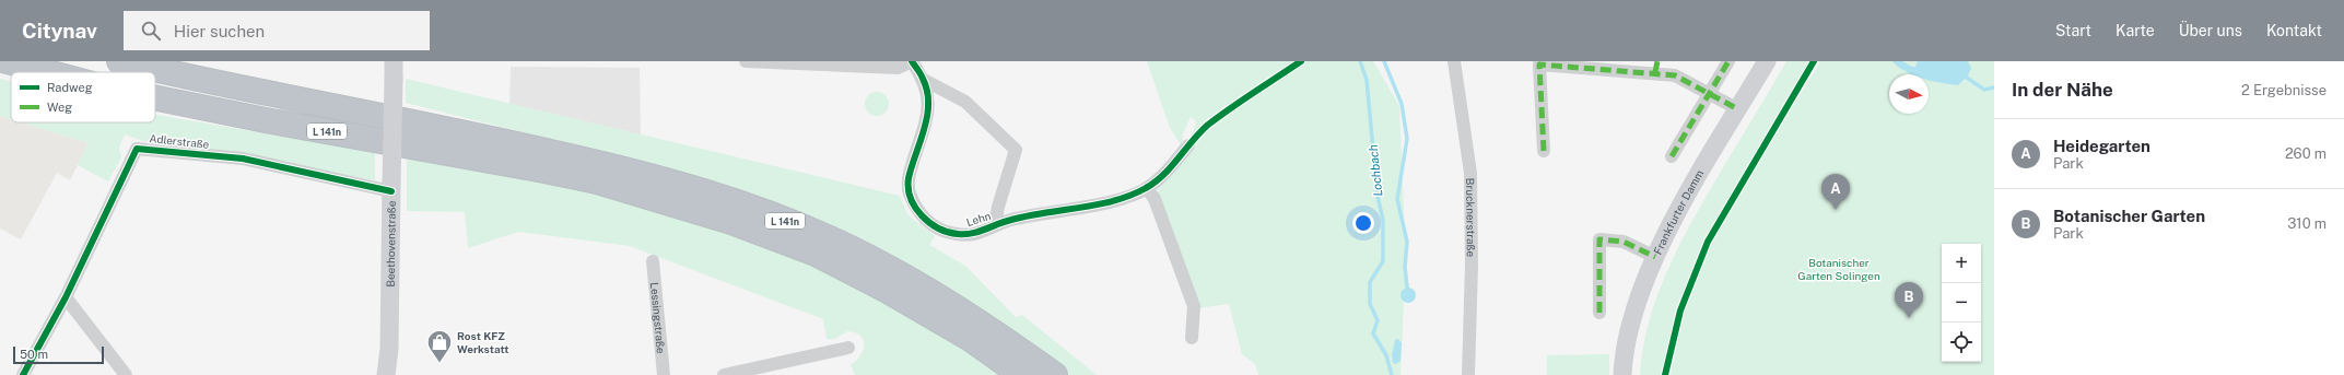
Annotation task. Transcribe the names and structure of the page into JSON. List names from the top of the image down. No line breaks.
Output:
{"streets":{"highway":["L 141n"],"main road":["Frankfurter Damm","Beethovenstraße"],"street":["Adlerstraße","Brucknerstraße","Lehn","Lessingstraße"]},"crossings":[["Adlerstraße","Beethovenstraße"]],"water":["Lochbach"],"parks":["Botanischer Garten Solingen"],"places":{"shop":["Rost KFZ Werkstatt"]},"legend":["Radweg","Weg"],"scale_bar":"50 m","north":"right","page":{"header":"Citynav","search":"Hier suchen","nav":["Start","Karte","Über uns","Kontakt"],"heading":["In der Nähe","2 Ergebnisse"],"list":[{"mark":"A","name":"Heidegarten","note":"Park","value":"260 m"},{"mark":"B","name":"Botanischer Garten","note":"Park","value":"310 m"}],"pins":["A","B"],"map_buttons":["+","−"],"scale":"50 m"}}
